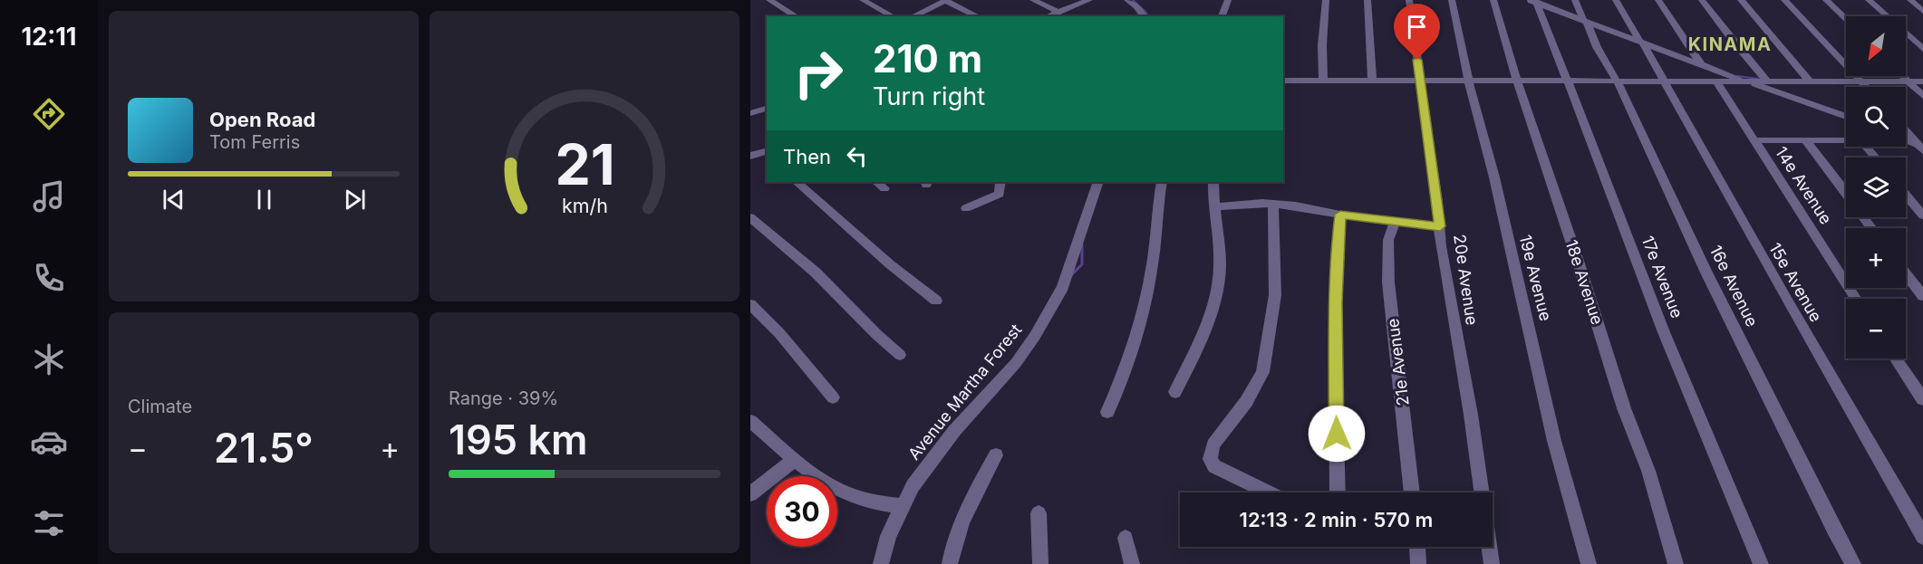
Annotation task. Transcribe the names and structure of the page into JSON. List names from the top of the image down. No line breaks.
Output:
{"streets":{"street":["14e Avenue","17e Avenue","19e Avenue","20e Avenue","18e Avenue","15e Avenue","16e Avenue","21e Avenue","Avenue Martha Forest"]},"districts":["KINAMA"],"north":"bottom left","page":{"tabs":"12:11","map_buttons":["+","−"],"turn":["210 m","Turn right"],"song":["Open Road","Tom Ferris"],"then":"Then","tile":["Climate",["Range · 39%","195 km"]],"heat":["−","21.5°","+"],"limit":"30","trip":"12:13 · 2 min · 570 m","gauge":["21","km/h"]}}
